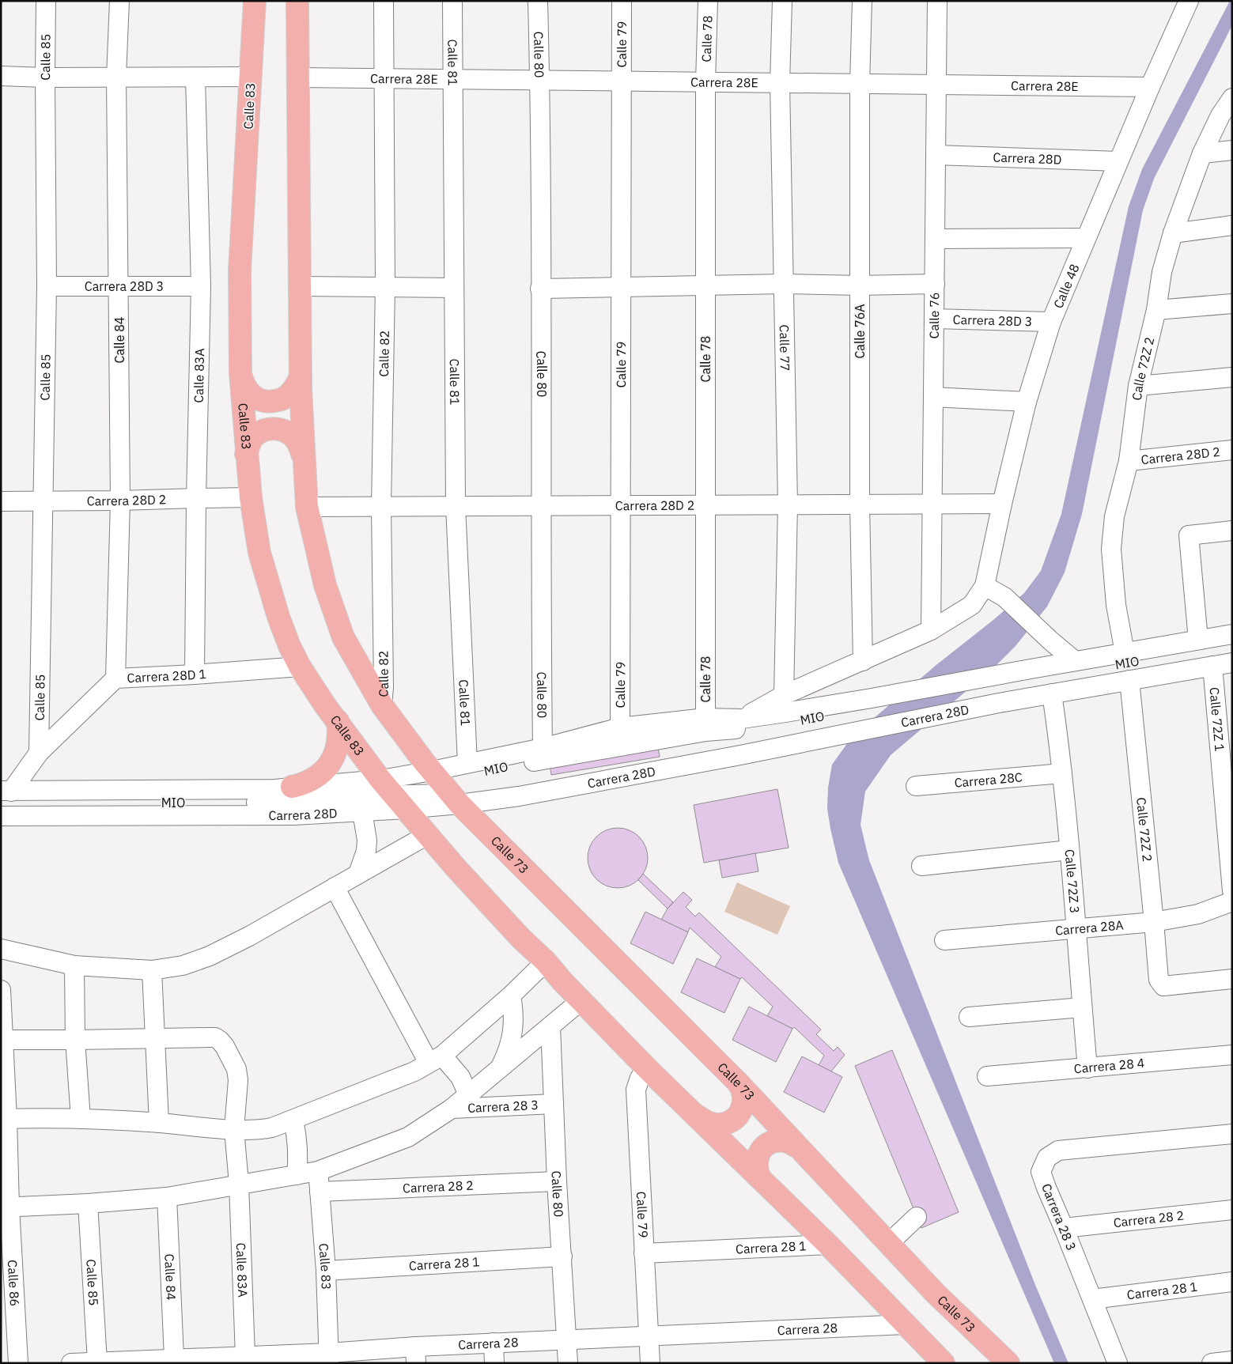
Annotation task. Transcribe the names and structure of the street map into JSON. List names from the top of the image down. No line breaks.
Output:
{"streets":{"main road":["Calle 83","Calle 73"],"street":["Calle 78","Calle 79","Calle 80","Calle 85","Calle 81","Carrera 28E","Carrera 28D","Carrera 28D 3","Calle 48","Calle 76","Calle 76A","Calle 84","Calle 77","Calle 82","Calle 72Z 2","Calle 83A","Carrera 28D 2","MIO","Carrera 28D 1","Calle 72Z 1","Carrera 28C","Calle 72Z 3","Carrera 28A","Carrera 28 4","Carrera 28 3","Carrera 28 2","Carrera 28 1","Calle 86","Carrera 28"]},"crossings":[["Calle 78","Carrera 28E"],["Calle 78","Carrera 28D"],["Calle 78","Carrera 28D 2"],["Calle 79","Carrera 28E"],["Calle 79","Carrera 28D"],["Calle 79","Carrera 28D 2"],["Calle 79","Carrera 28 1"],["Calle 79","Carrera 28"],["Calle 80","Carrera 28E"],["Calle 80","Carrera 28D"],["Calle 80","Carrera 28D 2"],["Calle 80","Carrera 28 3"],["Calle 80","Carrera 28 2"],["Calle 80","Carrera 28 1"],["Calle 80","Carrera 28"],["Calle 85","Carrera 28D 3"],["Calle 85","Carrera 28D 2"],["Calle 85","Carrera 28D 1"],["Calle 85","Carrera 28"],["Calle 81","Carrera 28E"],["Calle 81","Carrera 28D"],["Calle 81","Carrera 28D 2"],["Carrera 28E","Calle 48"],["Carrera 28E","Calle 76"],["Carrera 28E","Calle 76A"],["Carrera 28E","Calle 77"],["Carrera 28E","Calle 82"],["Calle 83","Carrera 28D"],["Calle 83","Carrera 28D 2"],["Calle 83","MIO"],["Calle 83","Carrera 28D 1"],["Calle 83","Carrera 28 2"],["Calle 83","Carrera 28 1"],["Calle 83","Carrera 28"],["Carrera 28D","Calle 48"],["Carrera 28D","Calle 76"],["Carrera 28D","Calle 76A"],["Carrera 28D","Calle 77"],["Carrera 28D","Calle 72Z 2"],["Carrera 28D","MIO"],["Carrera 28D","Carrera 28D 1"],["Carrera 28D","Calle 72Z 1"],["Carrera 28D","Calle 73"],["Carrera 28D","Calle 72Z 3"],["Carrera 28D 3","Calle 48"],["Carrera 28D 3","Calle 76"],["Carrera 28D 3","Calle 84"],["Carrera 28D 3","Calle 83A"],["Calle 48","Carrera 28D 2"],["Calle 76","Carrera 28D 2"],["Calle 76A","Carrera 28D 2"],["Calle 84","Carrera 28D 2"],["Calle 84","Carrera 28D 1"],["Calle 84","Carrera 28"],["Calle 77","Carrera 28D 2"],["Calle 82","Carrera 28D 2"],["Calle 72Z 2","Carrera 28D 2"],["Calle 72Z 2","Carrera 28A"],["Calle 83A","Carrera 28D 2"],["Calle 83A","Carrera 28D 1"],["Calle 83A","Carrera 28"],["MIO","Carrera 28D 1"],["MIO","Calle 73"],["Carrera 28C","Calle 72Z 3"],["Calle 72Z 3","Carrera 28A"],["Calle 72Z 3","Carrera 28 4"],["Carrera 28 3","Carrera 28 2"],["Carrera 28 3","Carrera 28 1"]]}
